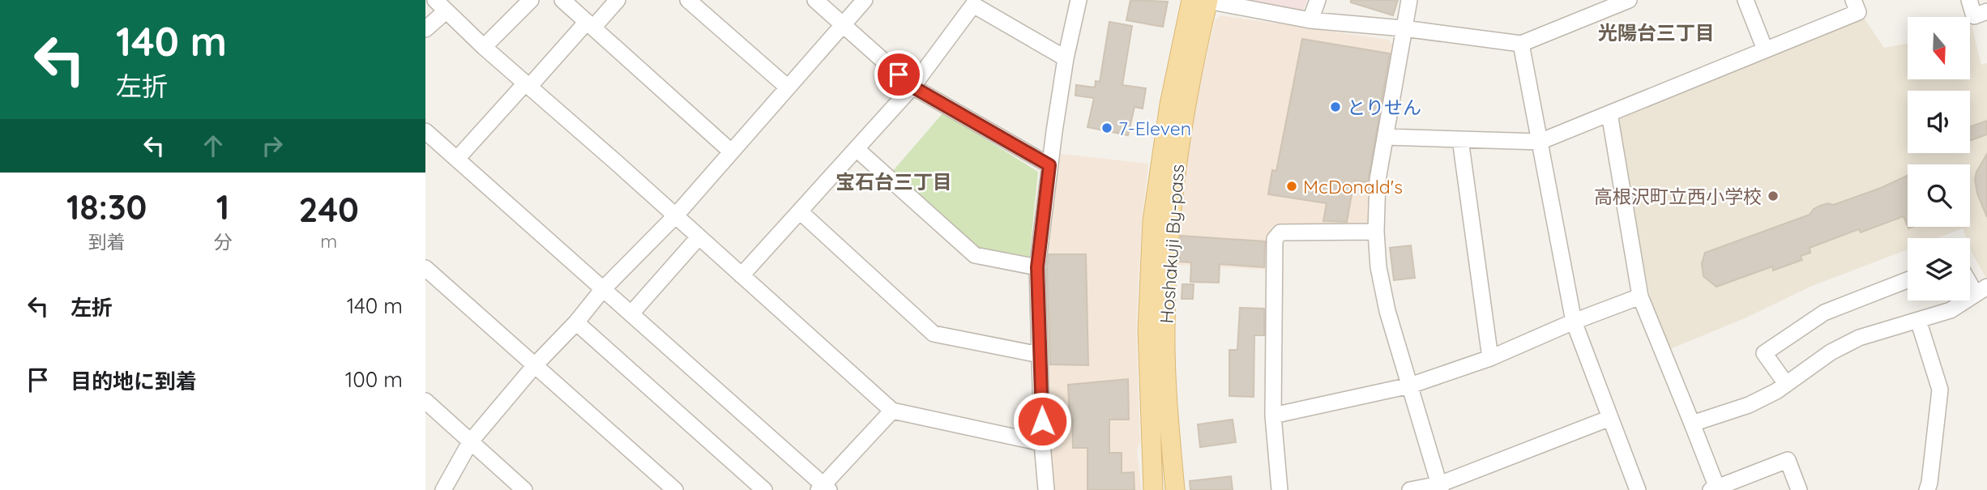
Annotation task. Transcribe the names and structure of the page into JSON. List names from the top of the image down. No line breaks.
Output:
{"streets":{"main road":["Hoshakuji By-pass"]},"districts":["光陽台三丁目","宝石台三丁目"],"places":["とりせん","7-Eleven","McDonald's","高根沢町立西小学校"],"north":"bottom","page":{"turn":["140 m","左折"],"eta":["18:30","到着","1","分","240","m"],"list":[{"name":"左折","value":"140 m"},{"name":"目的地に到着","value":"100 m"}]}}
